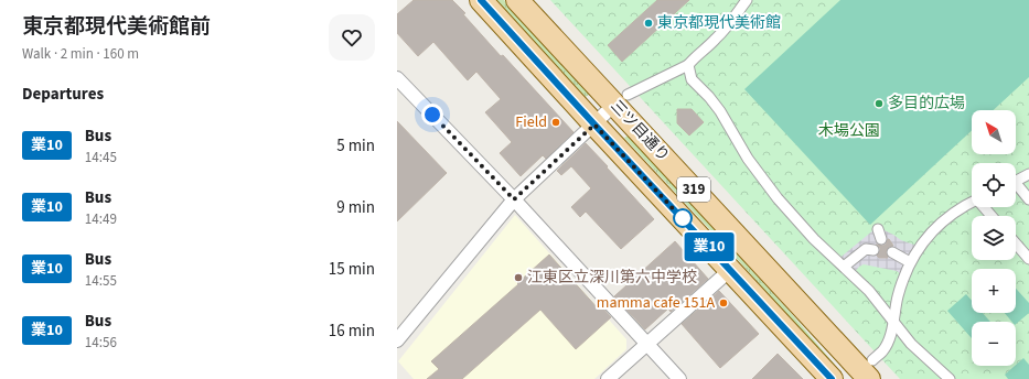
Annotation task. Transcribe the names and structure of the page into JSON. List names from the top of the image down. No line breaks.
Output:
{"streets":{"main road":["三ツ目通り","319"]},"parks":["木場公園"],"places":["東京都現代美術館","多目的広場","Field","江東区立深川第六中学校","mamma cafe 151A"],"lines":["bus line 業10"],"north":"top left","page":{"heading":[["東京都現代美術館前","Walk · 2 min · 160 m"],"Departures"],"on_map":"業10","map_buttons":["+","−"],"list":[{"mark":"業10","name":"Bus","note":"14:45","value":"5 min"},{"mark":"業10","name":"Bus","note":"14:49","value":"9 min"},{"mark":"業10","name":"Bus","note":"14:55","value":"15 min"},{"mark":"業10","name":"Bus","note":"14:56","value":"16 min"}]}}
